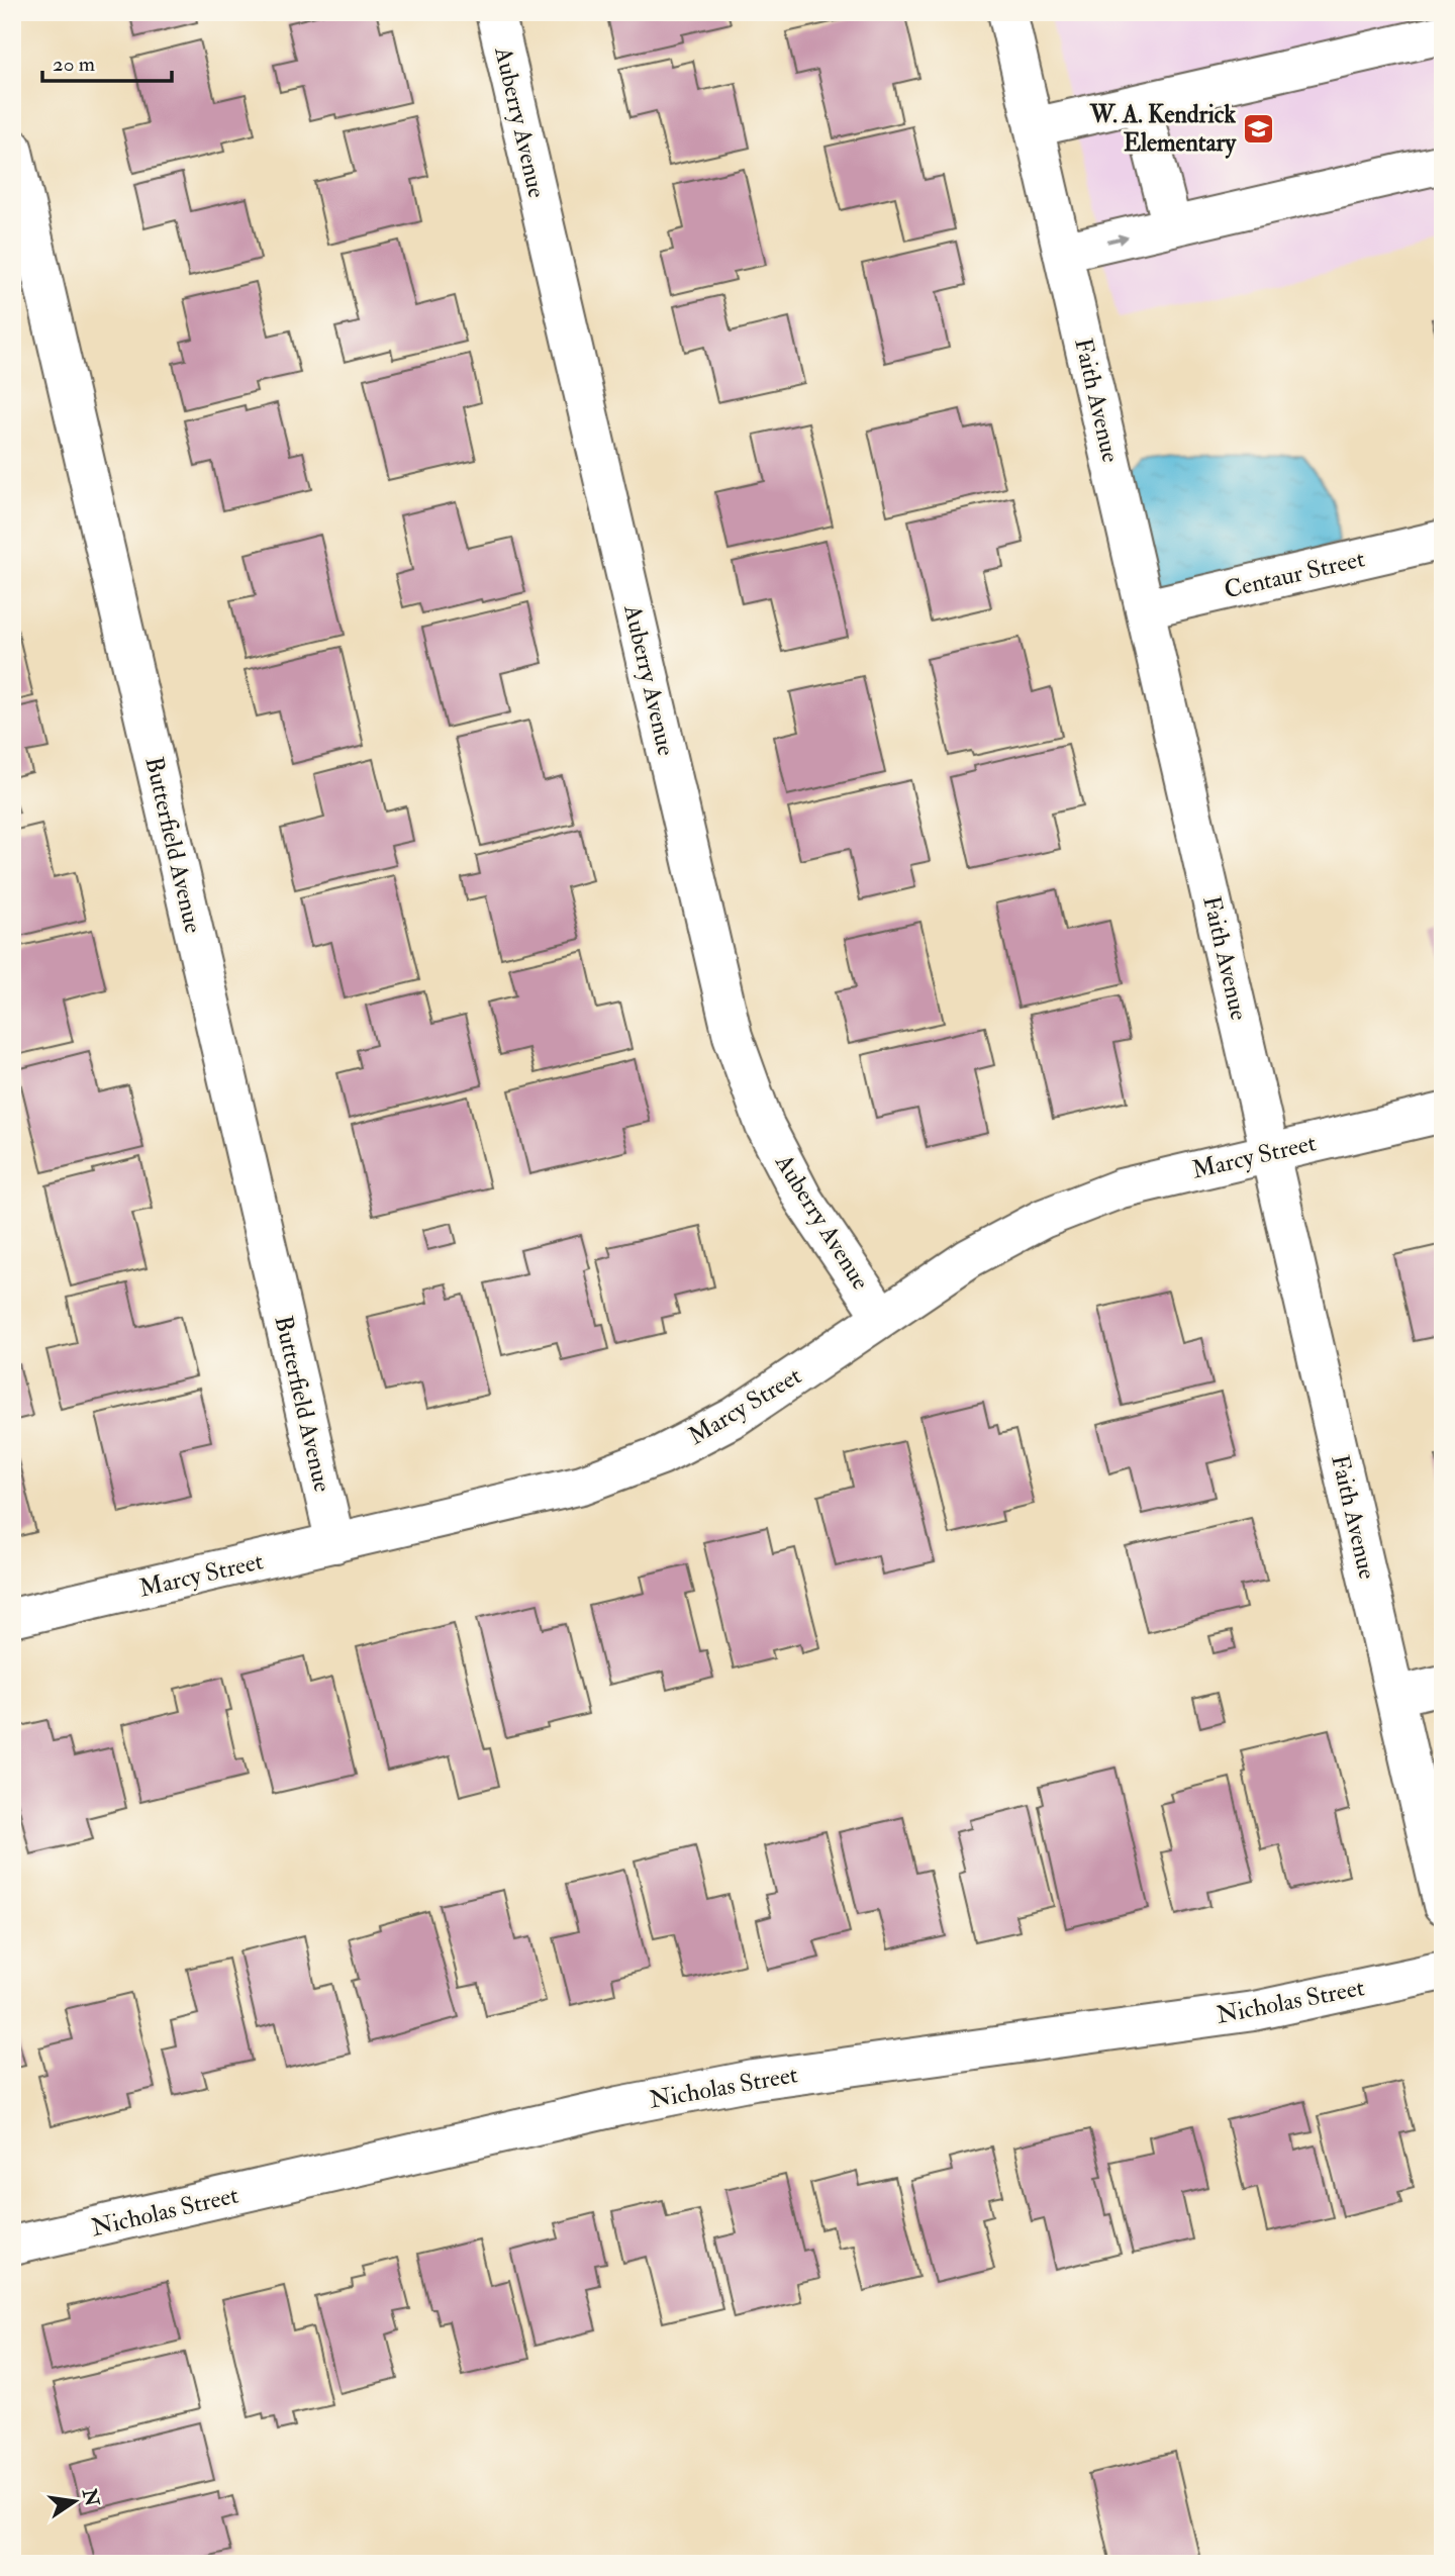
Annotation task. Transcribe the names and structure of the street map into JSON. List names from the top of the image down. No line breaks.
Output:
{"streets":{"street":["Auberry Avenue","Faith Avenue","Centaur Street","Butterfield Avenue","Marcy Street","Nicholas Street"]},"crossings":[["Auberry Avenue","Marcy Street"],["Faith Avenue","Centaur Street"],["Faith Avenue","Marcy Street"],["Butterfield Avenue","Marcy Street"]],"places":{"school or university":["W. A. Kendrick Elementary"]},"scale_bar":"20 m","north":"right"}
